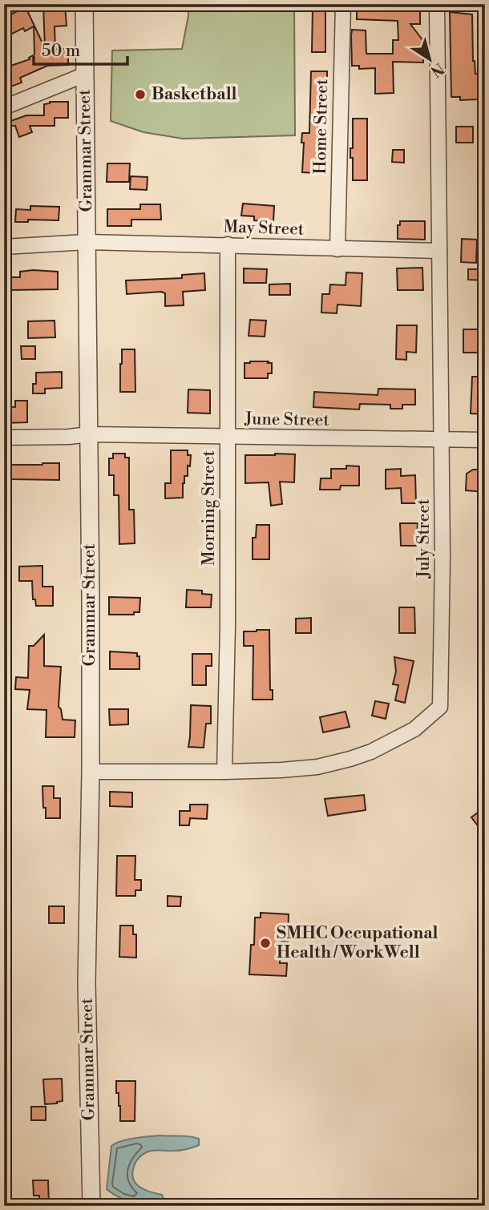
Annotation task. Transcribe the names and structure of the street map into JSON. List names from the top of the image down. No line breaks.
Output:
{"streets":{"street":["Home Street","Grammar Street","May Street","June Street","Morning Street","July Street"]},"crossings":[["Home Street","May Street"],["Grammar Street","May Street"],["Grammar Street","June Street"],["Grammar Street","July Street"],["May Street","Morning Street"],["May Street","July Street"],["June Street","Morning Street"],["June Street","July Street"],["Morning Street","July Street"]],"places":["Basketball","SMHC Occupational Health / WorkWell"],"scale_bar":"50 m","north":"bottom right"}
